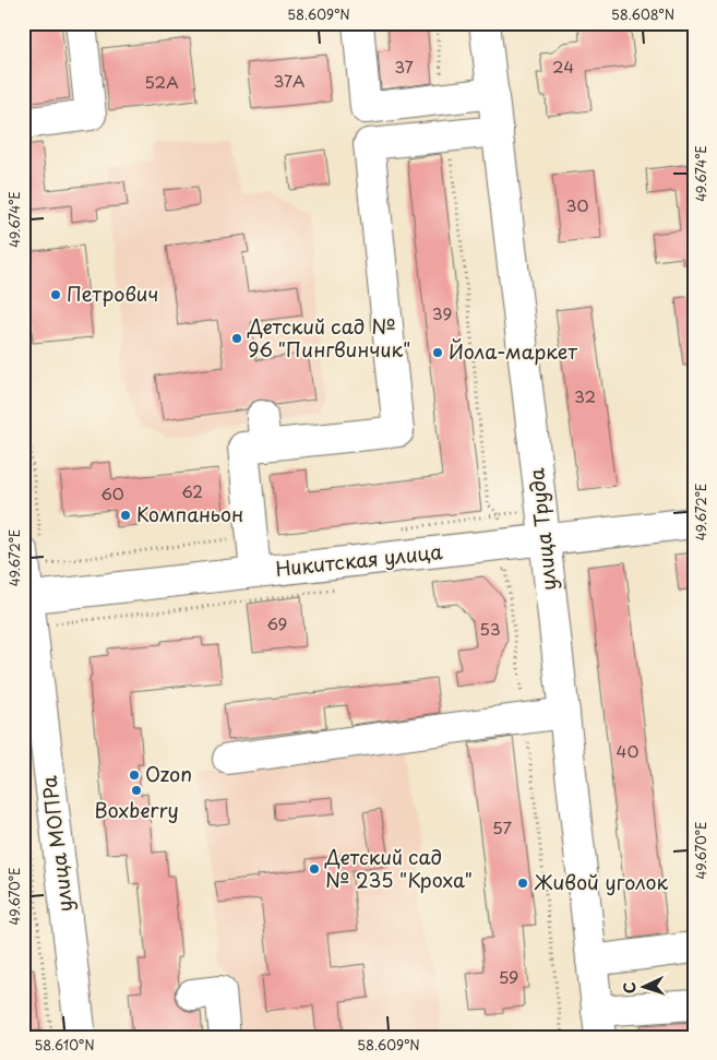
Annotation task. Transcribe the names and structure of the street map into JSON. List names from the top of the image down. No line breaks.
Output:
{"streets":{"street":["улица Труда","Никитская улица","улица МОПРа"]},"crossings":[["улица Труда","Никитская улица"],["Никитская улица","улица МОПРа"]],"places":["Петрович","Детский сад № 96 \"Пингвинчик\"","Йола-маркет","Компаньон","Ozon","Boxberry","Детский сад № 235 \"Кроха\"","Живой уголок"],"house_numbers":["37","24","37А","52А","30","39","32","62","60","69","53","40","57","59"],"north":"left","coordinates":["58.609°N","58.608°N","49.674°E","49.672°E","49.670°E","58.610°N"]}
